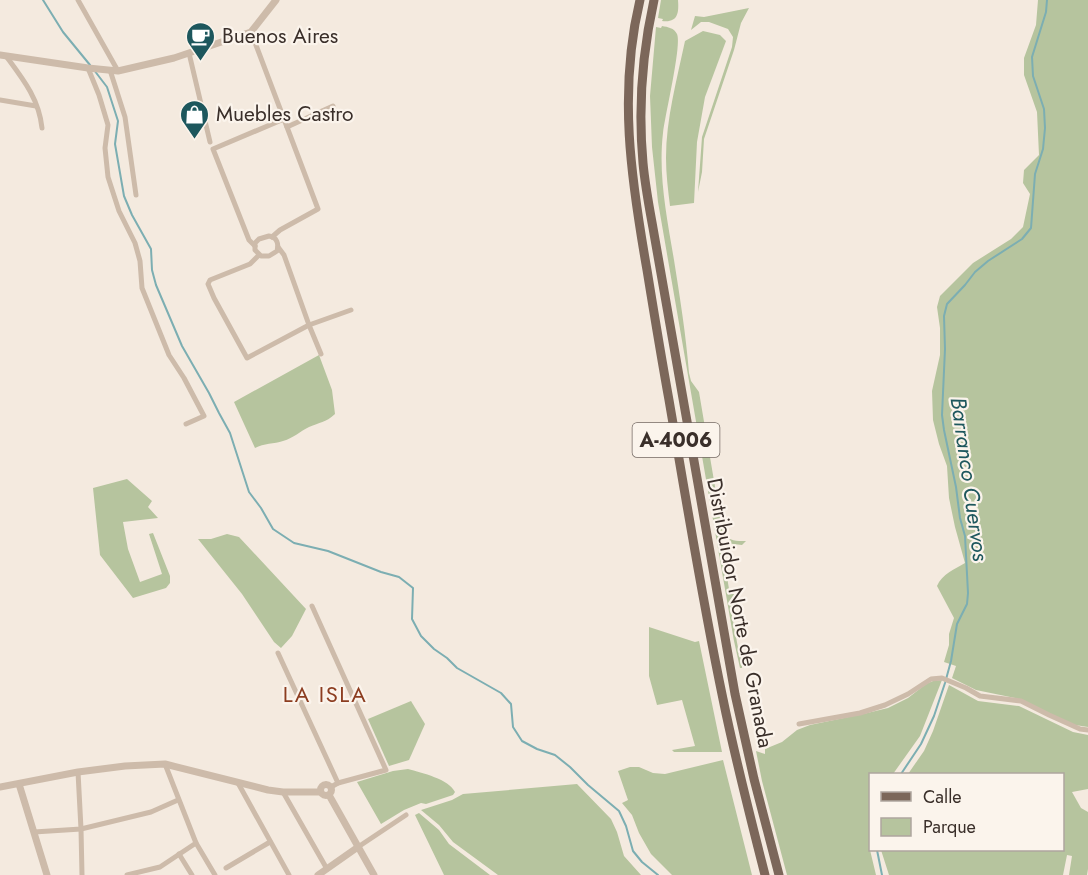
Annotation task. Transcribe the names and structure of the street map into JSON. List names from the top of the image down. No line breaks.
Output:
{"streets":{"main road":["A-4006","Distribuidor Norte de Granada"]},"districts":["LA ISLA"],"water":["Barranco Cuervos"],"places":{"cafe":["Buenos Aires"],"shop":["Muebles Castro"]},"legend":["Calle","Parque"]}
